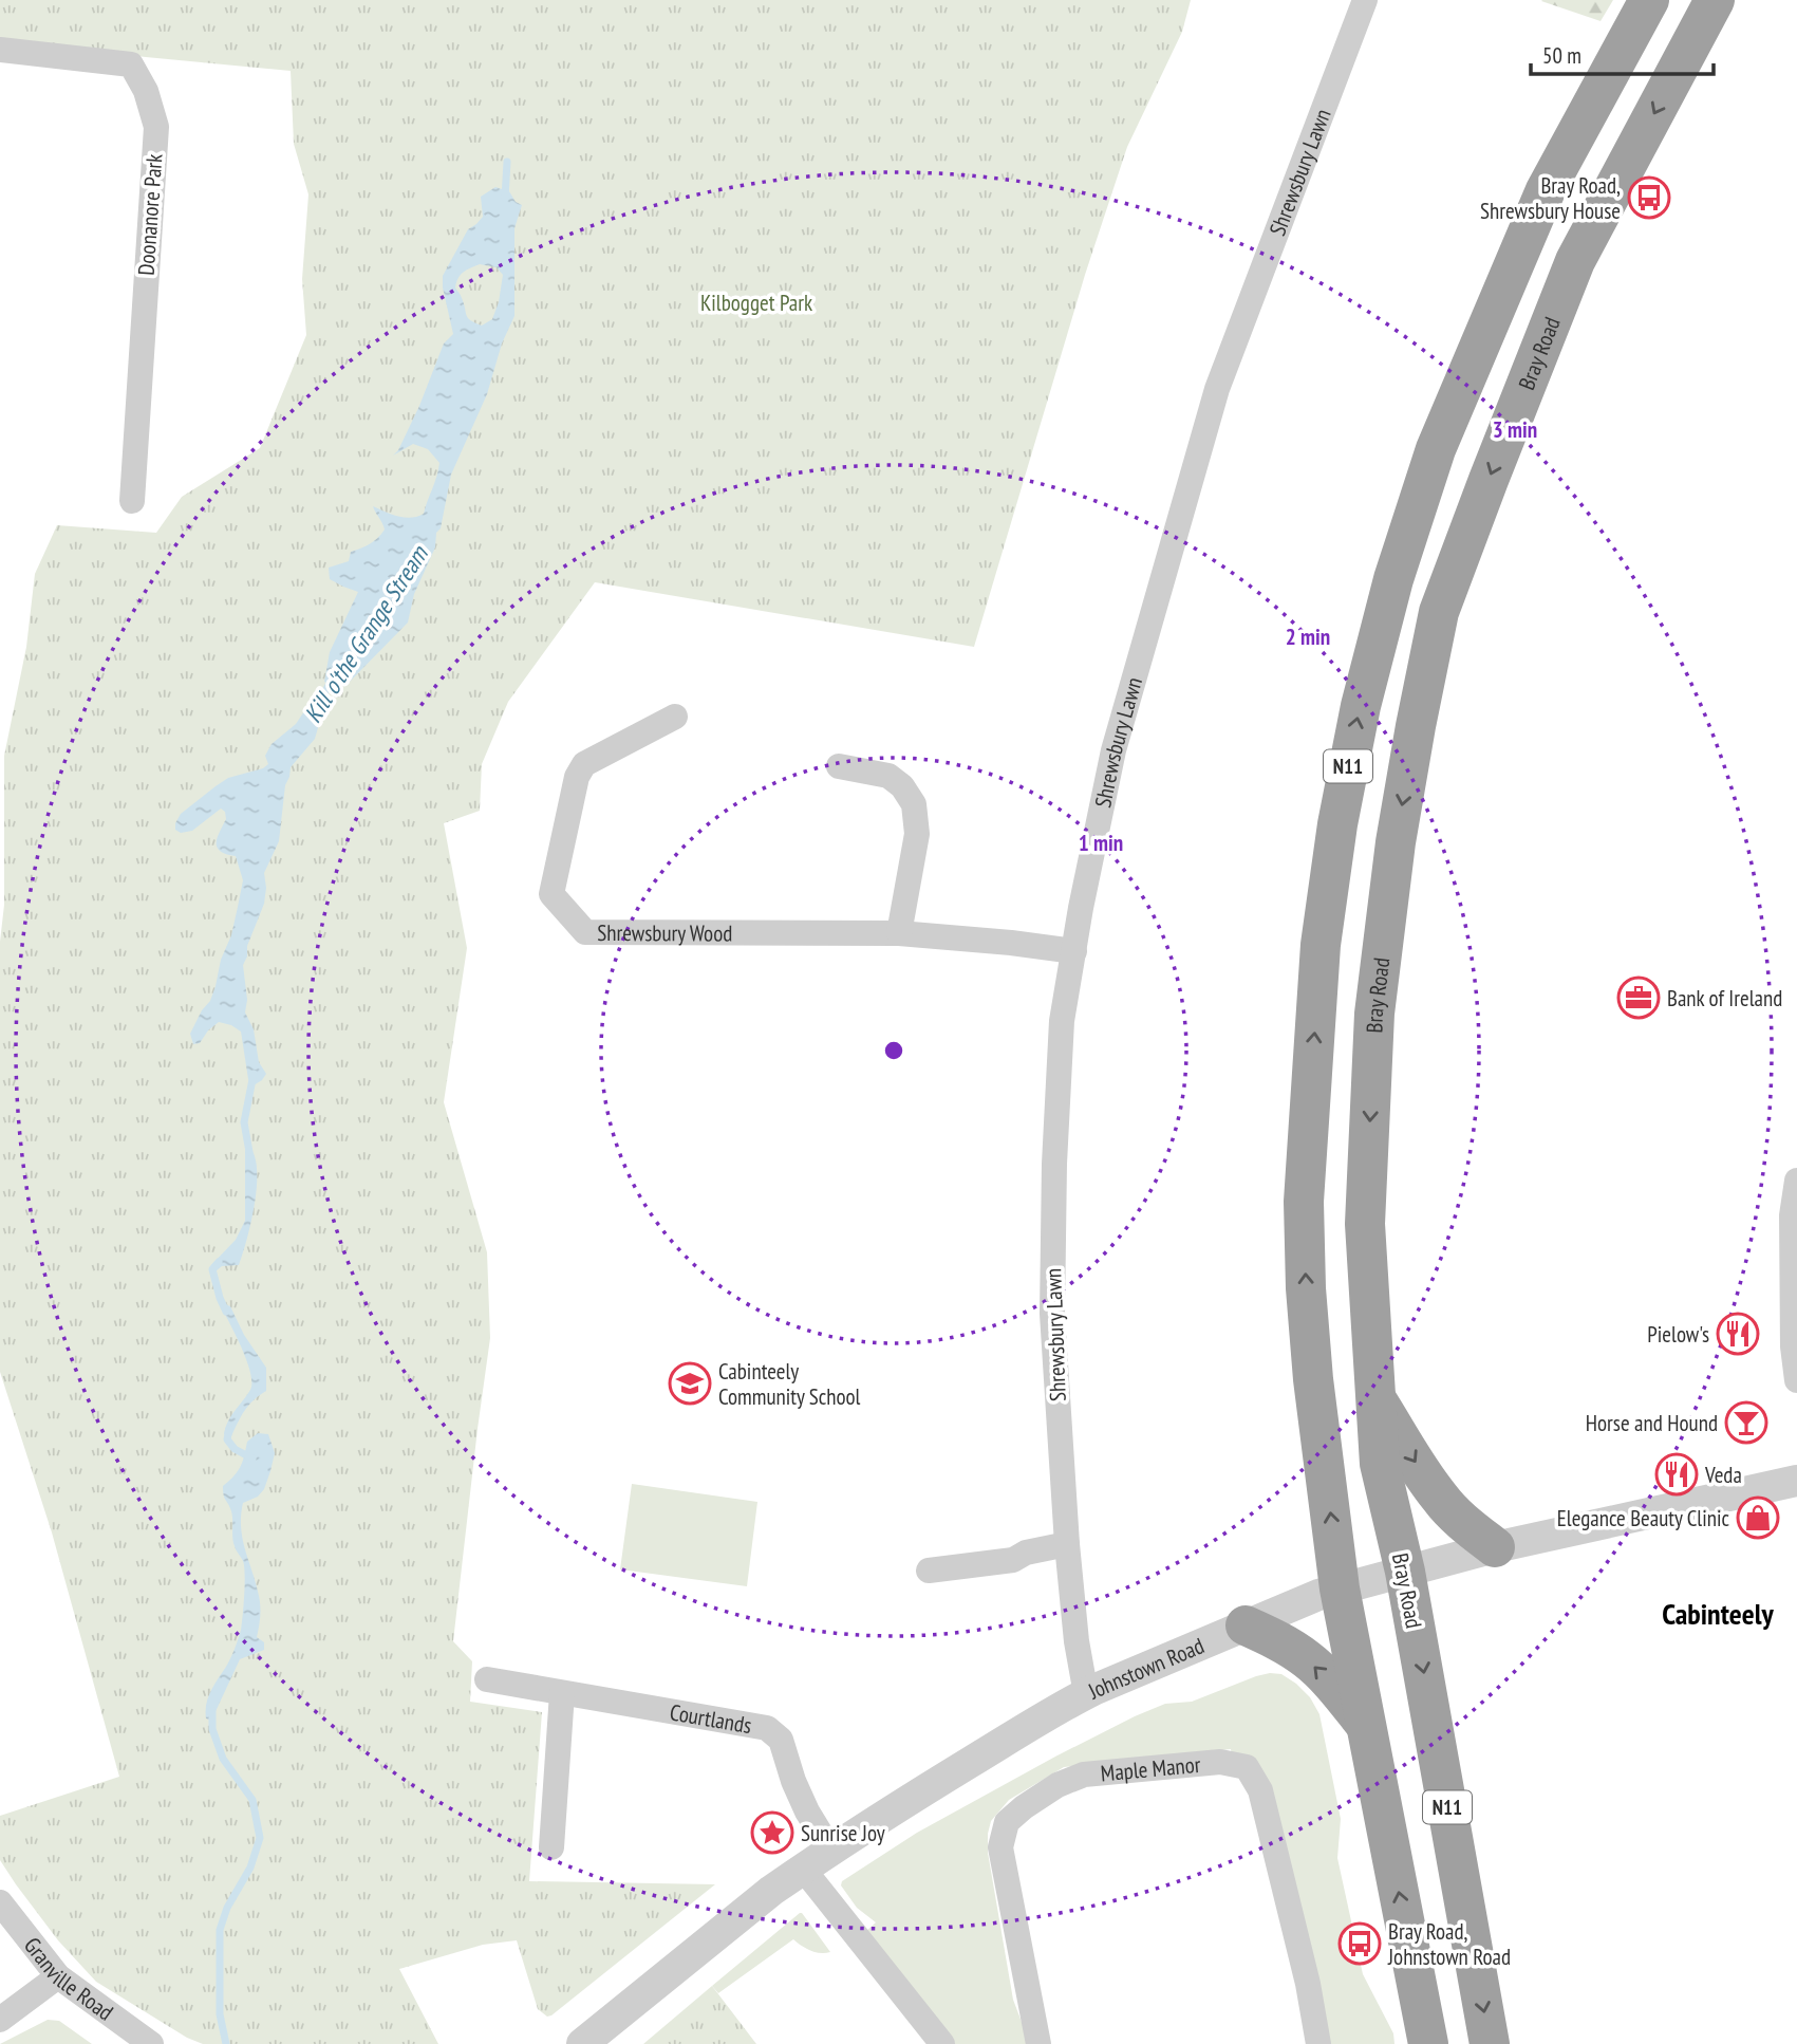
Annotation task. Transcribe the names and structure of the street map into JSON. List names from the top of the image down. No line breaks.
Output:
{"streets":{"highway":["Bray Road","N11"],"street":["Shrewsbury Lawn","Doonanore Park","Shrewsbury Wood","Johnstown Road","Courtlands","Maple Manor","Granville Road"]},"crossings":[["Shrewsbury Lawn","Shrewsbury Wood"],["Shrewsbury Lawn","Johnstown Road"],["Bray Road","Johnstown Road"],["N11","Johnstown Road"],["Johnstown Road","Courtlands"]],"districts":["Cabinteely"],"water":["Kill o'the Grange Stream"],"parks":["Kilbogget Park"],"places":{"bus stop":["Bray Road, Shrewsbury House","Bray Road, Johnstown Road"],"office":["Bank of Ireland"],"restaurant":["Pielow's","Veda"],"school or university":["Cabinteely Community School"],"bar":["Horse and Hound"],"shop":["Elegance Beauty Clinic"],"place":["Sunrise Joy"]},"scale_bar":"50 m","rings":["3 min","2 min","1 min"]}
